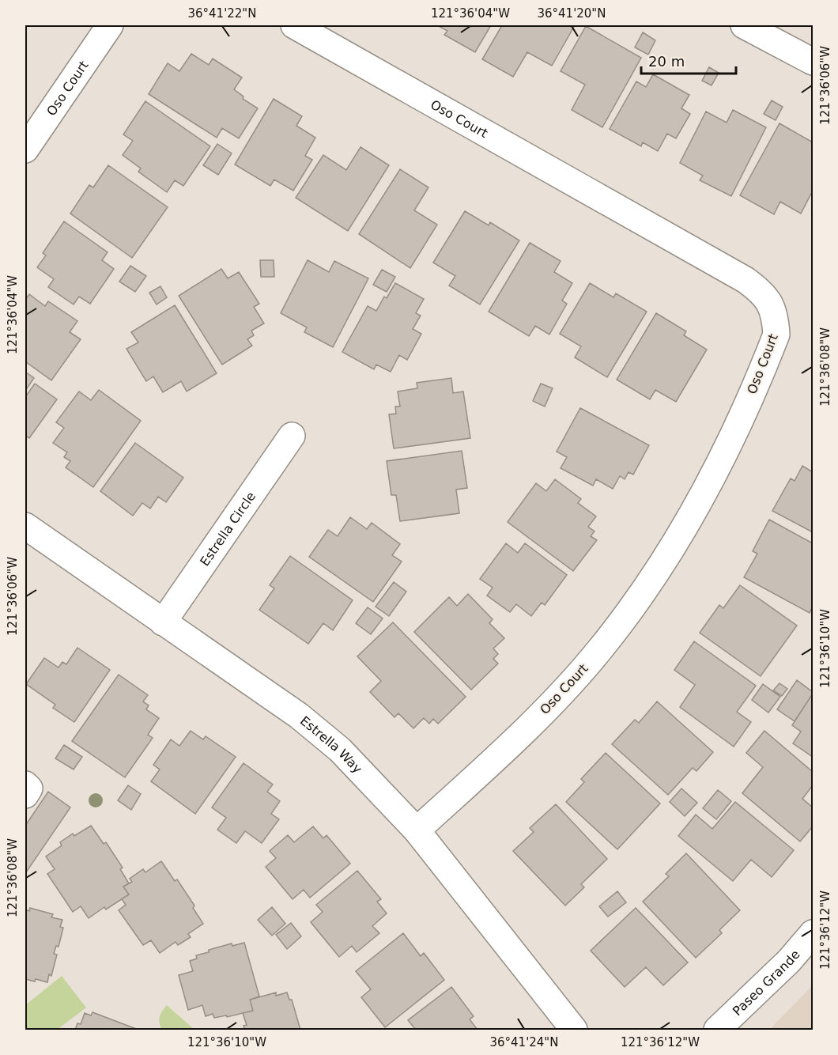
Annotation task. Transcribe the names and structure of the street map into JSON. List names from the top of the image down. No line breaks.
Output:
{"streets":{"street":["Oso Court","Estrella Circle","Estrella Way","Paseo Grande"]},"crossings":[["Oso Court","Estrella Way"],["Estrella Circle","Estrella Way"]],"scale_bar":"20 m","coordinates":["36°41'22\"N","121°36'04\"W","36°41'20\"N","121°36'06\"W","121°36'08\"W","121°36'10\"W","121°36'12\"W","36°41'24\"N"]}
